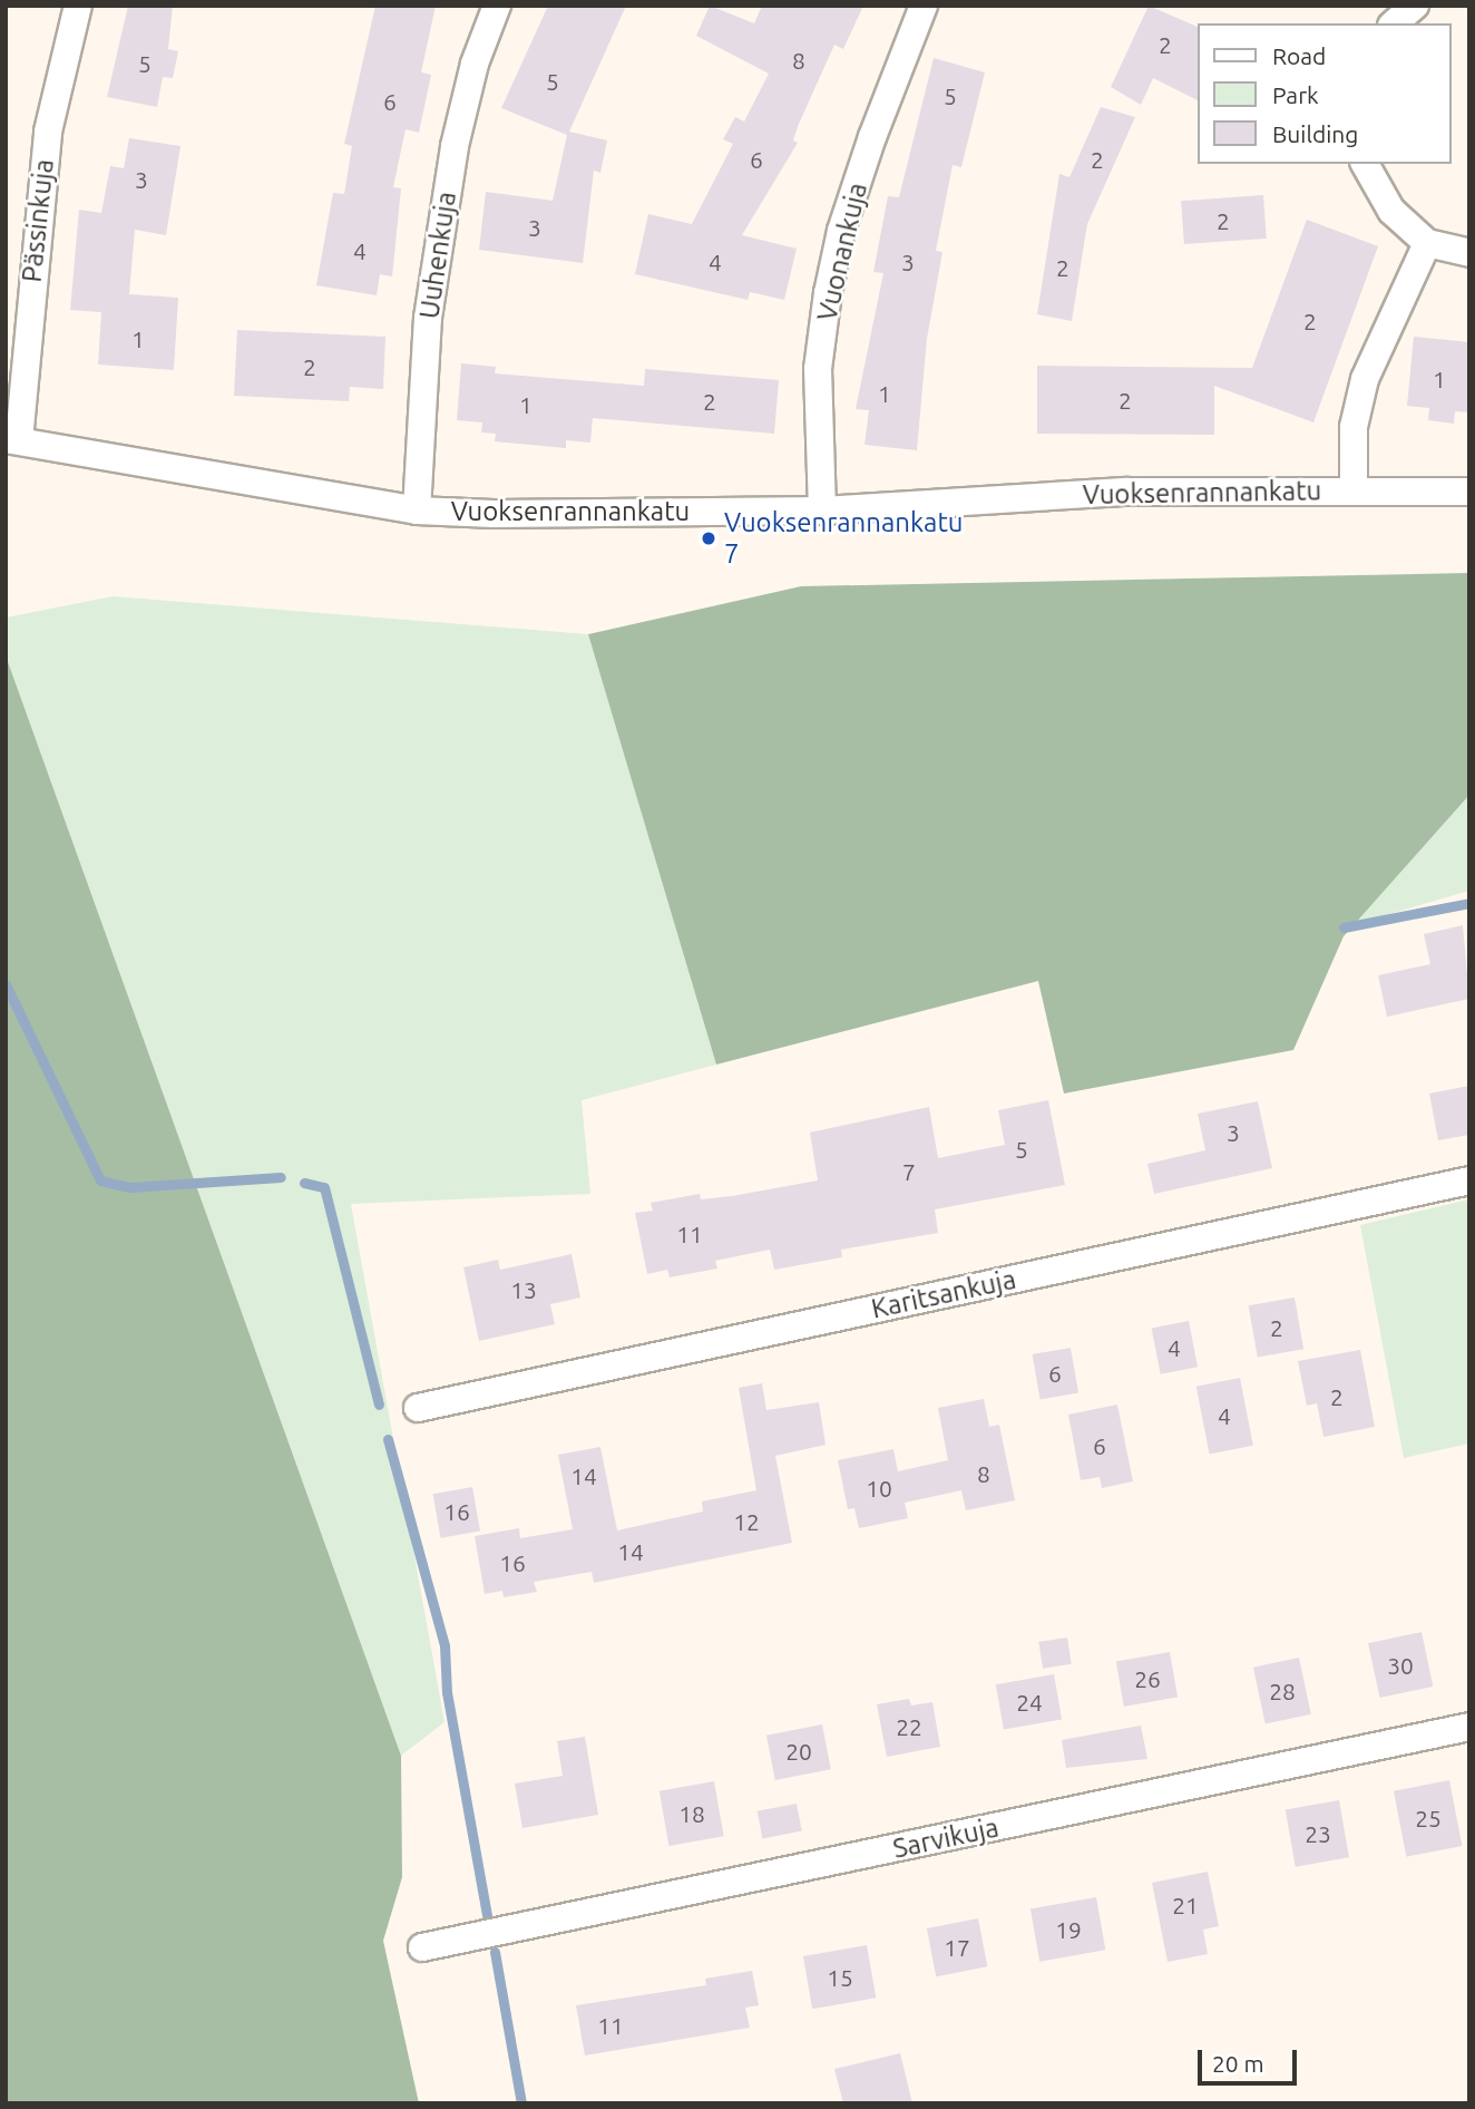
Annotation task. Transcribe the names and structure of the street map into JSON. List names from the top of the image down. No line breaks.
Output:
{"streets":{"street":["Pässinkuja","Vuonankuja","Uuhenkuja","Vuoksenrannankatu","Karitsankuja","Sarvikuja"]},"crossings":[["Pässinkuja","Vuoksenrannankatu"],["Vuonankuja","Vuoksenrannankatu"],["Uuhenkuja","Vuoksenrannankatu"]],"places":["Vuoksenrannankatu 7"],"house_numbers":["2","8","5","5","5","6","6","2","3","2","3","4","4","3","2","2","1","2","1","1","2","2","1","3","5","7","11","13","2","4","6","2","4","6","8","14","10","16","12","14","16","30","26","28","24","22","20","18","25","23","21","19","17","15","11"],"legend":["Road","Park","Building"],"scale_bar":"20 m"}
